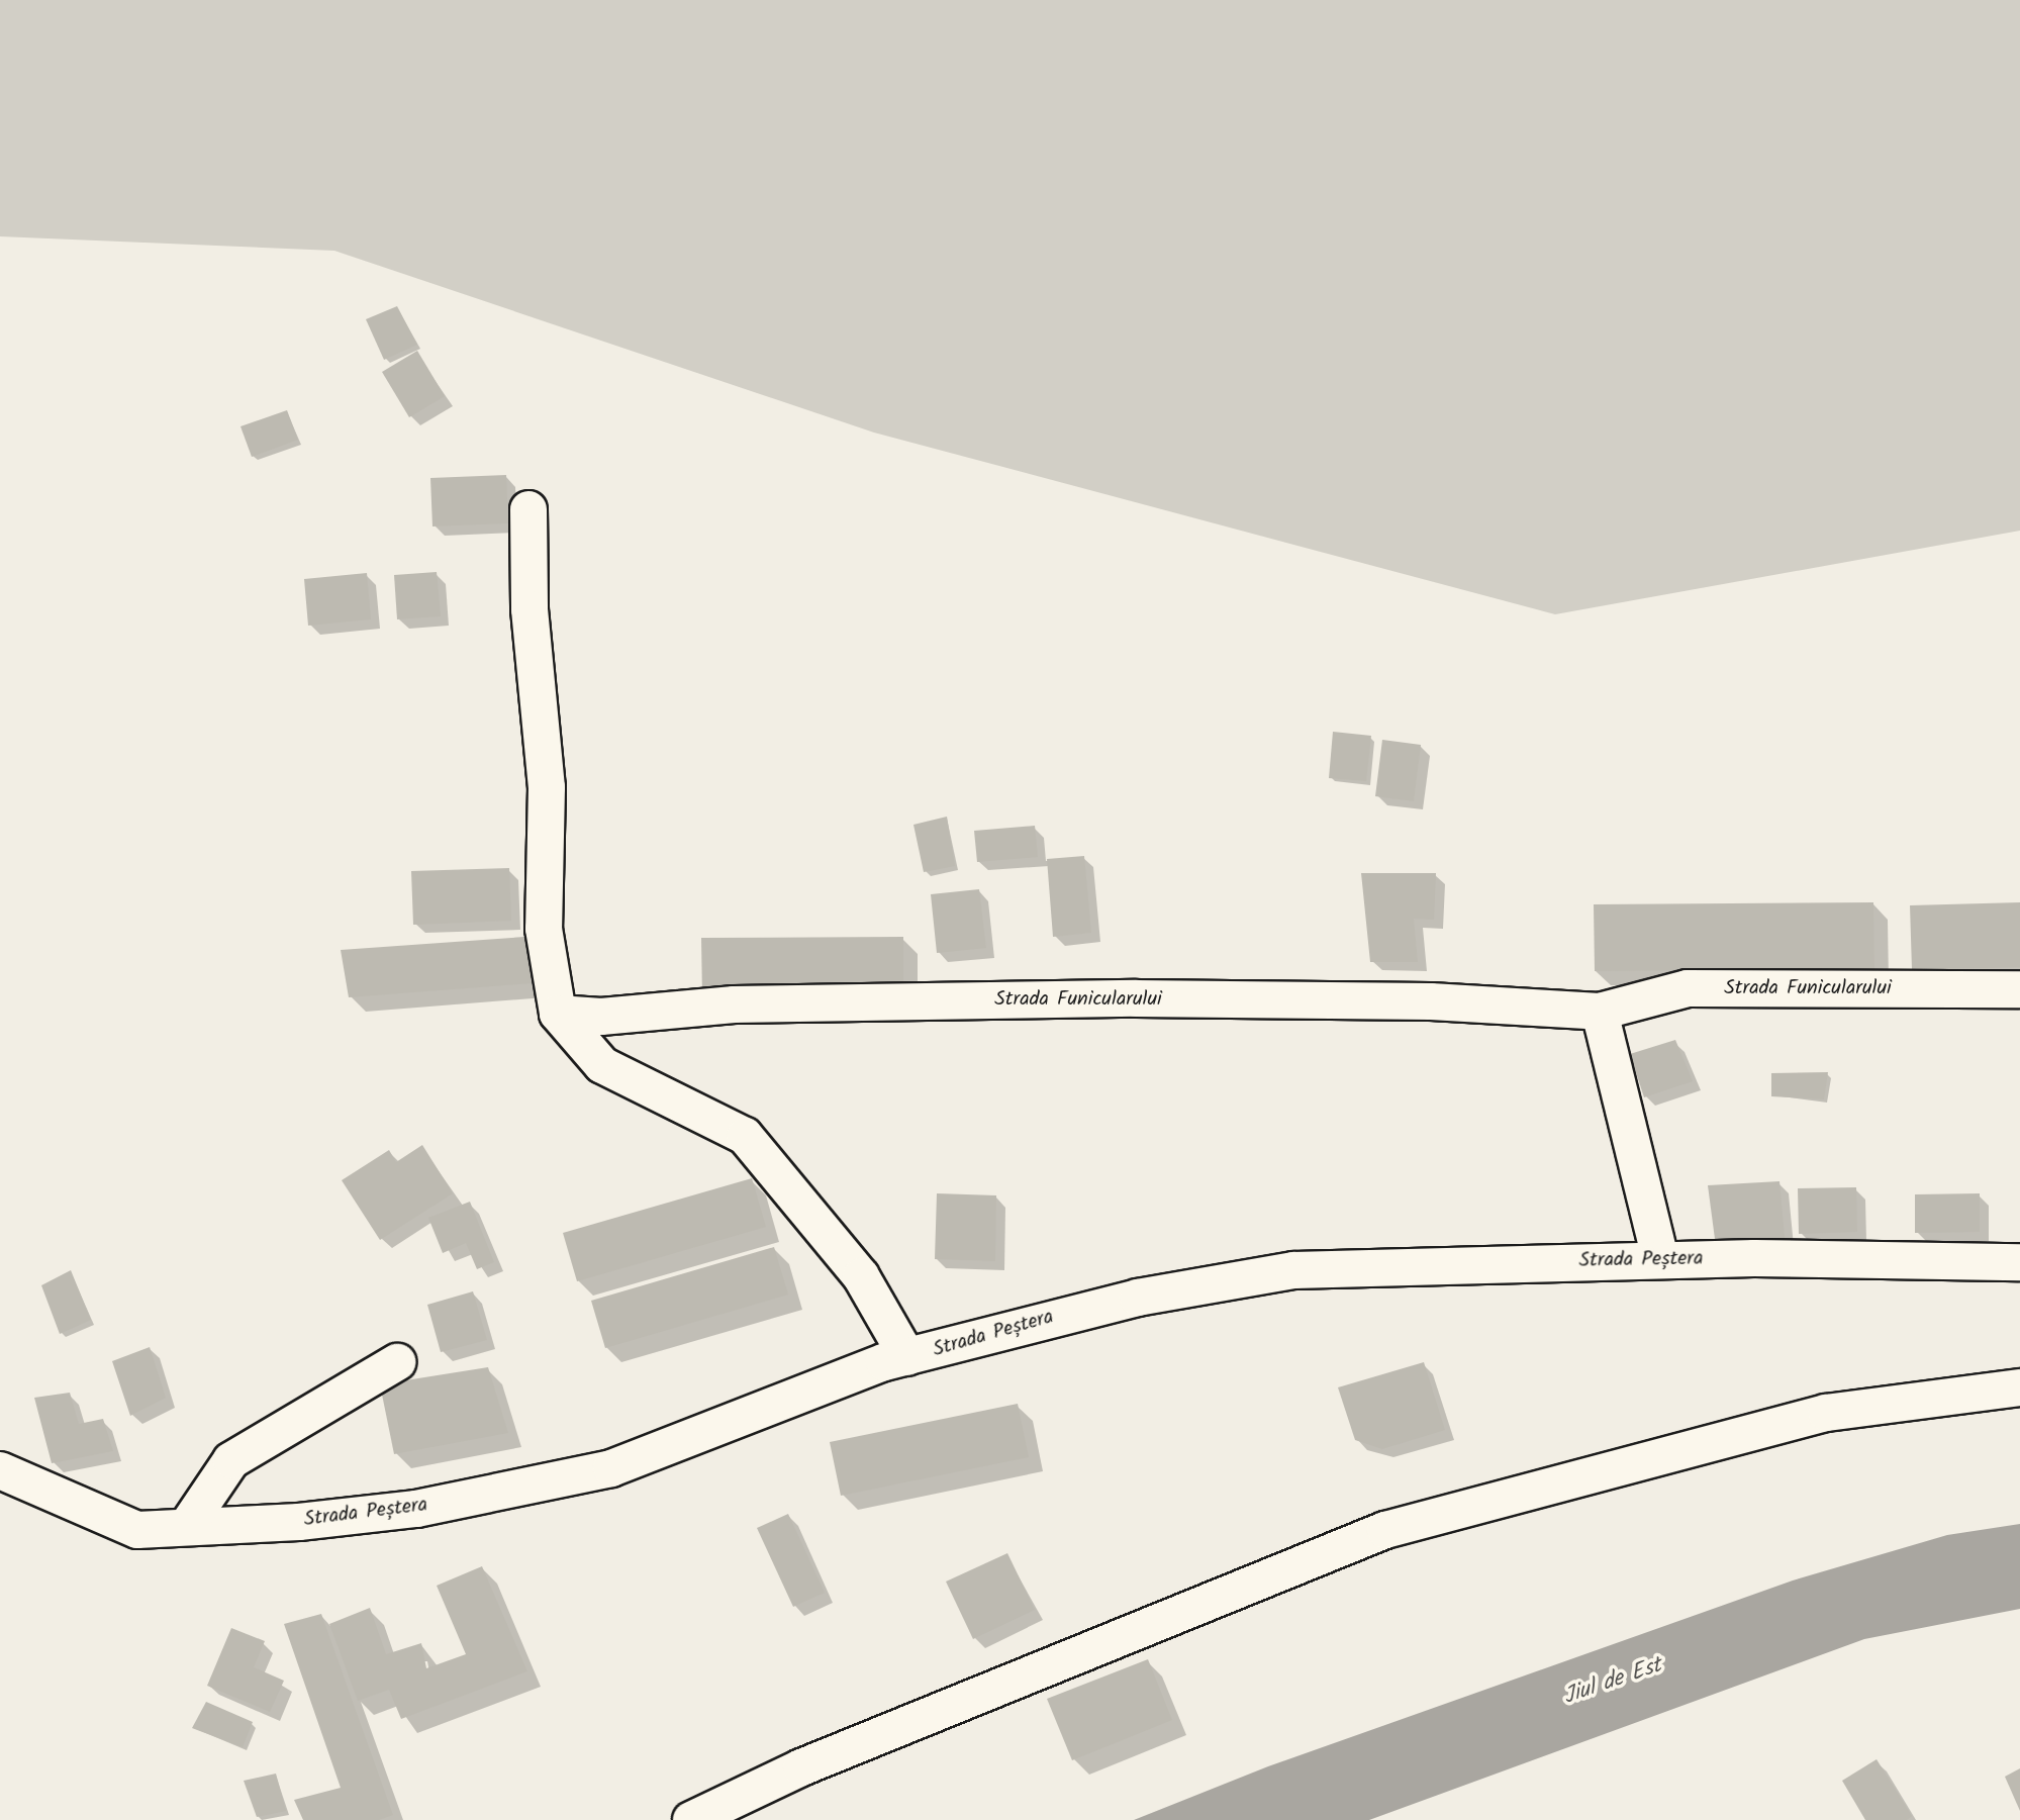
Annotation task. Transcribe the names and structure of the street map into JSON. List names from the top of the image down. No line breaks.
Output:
{"streets":{"street":["Strada Funicularului","Strada Peștera"]},"water":["Jiul de Est"]}
